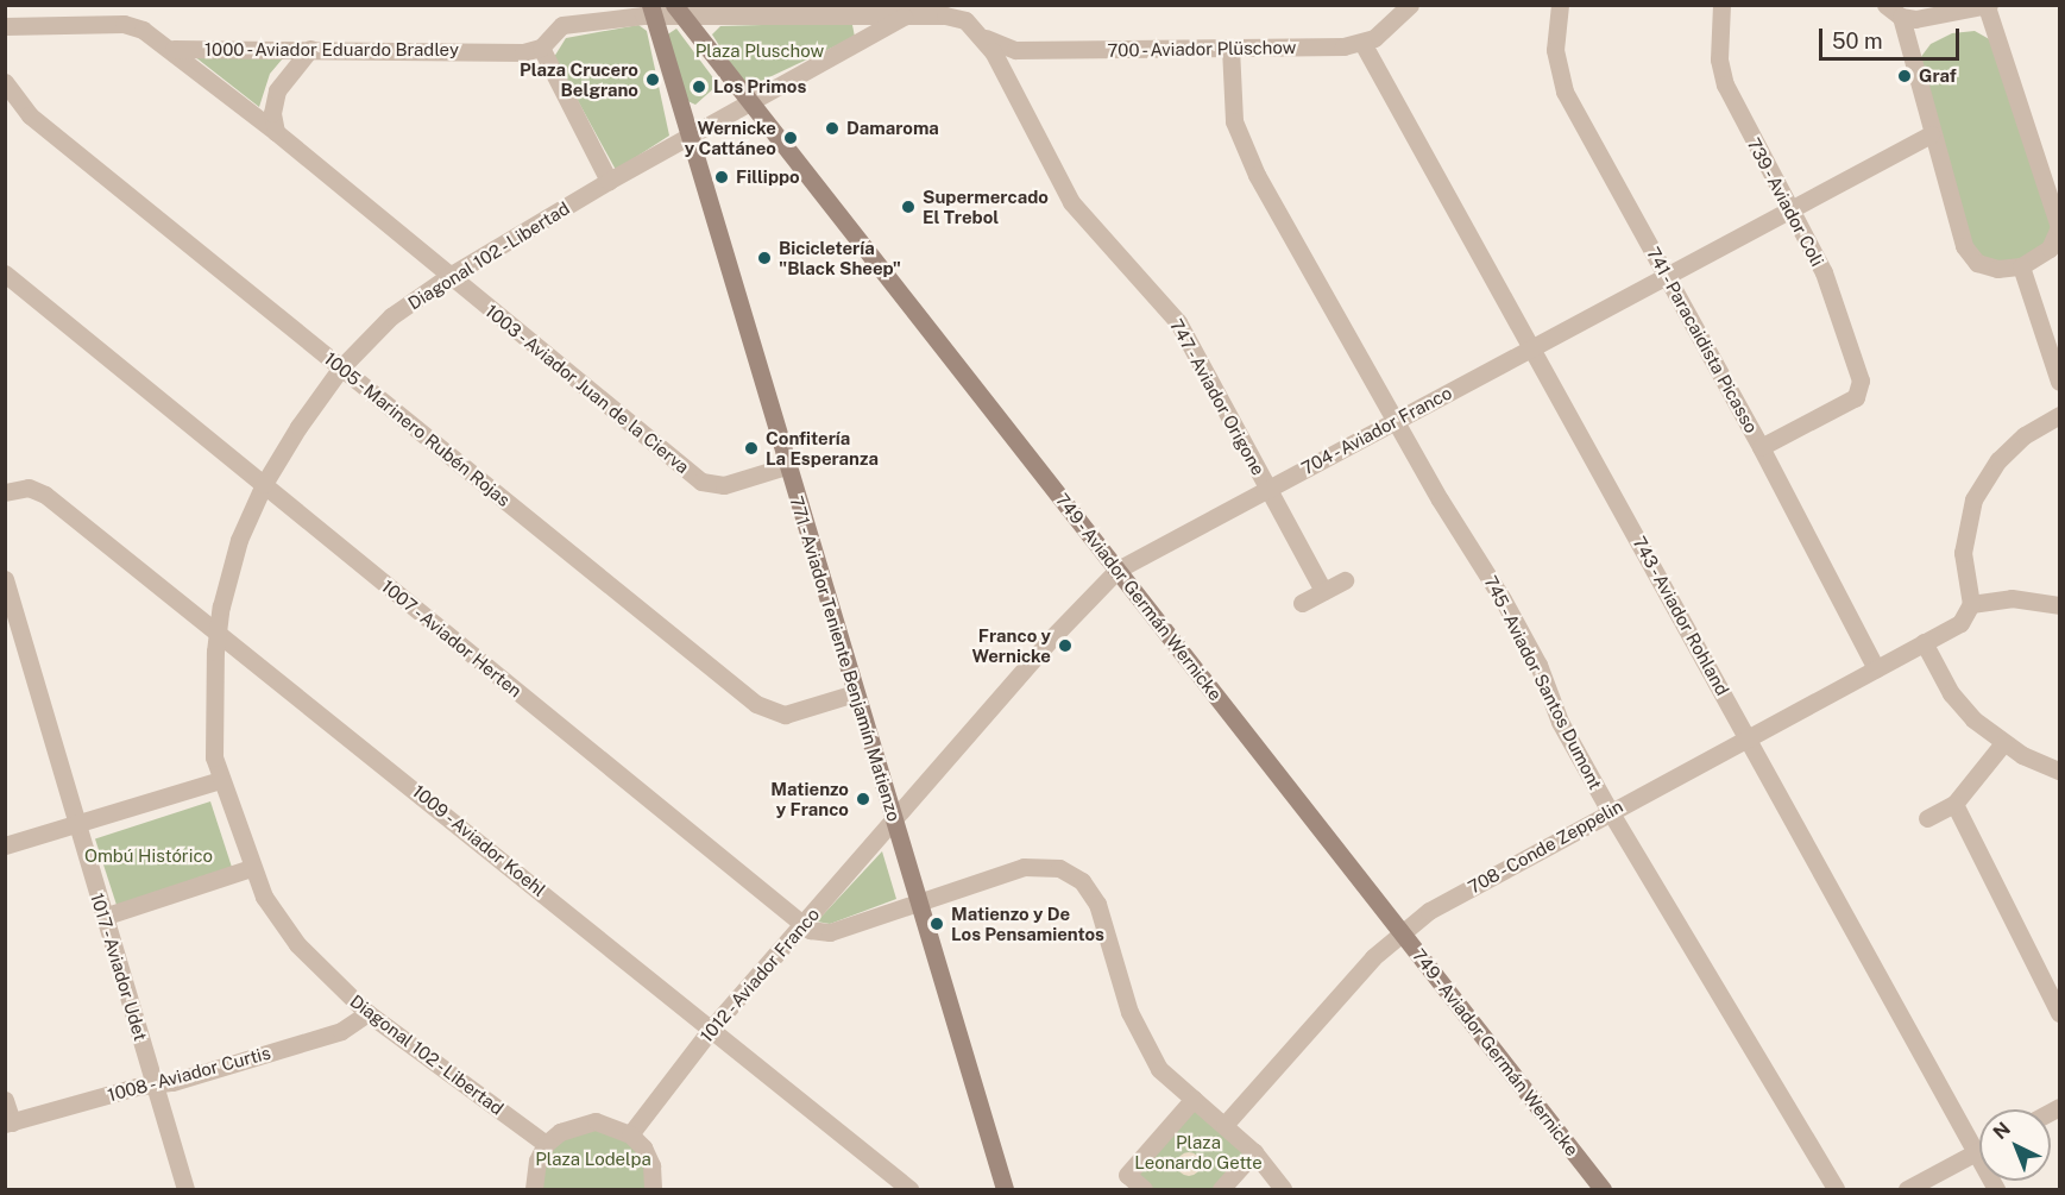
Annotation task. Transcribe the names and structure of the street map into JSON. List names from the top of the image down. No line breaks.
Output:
{"streets":{"street":["700 - Aviador Plüschow","1000 - Aviador Eduardo Bradley","739 - Aviador Coli","Diagonal 102 - Libertad","741 - Paracaidista Picasso","1003 - Aviador Juan de la Cierva","747 - Aviador Origone","1005 - Marinero Rubén Rojas","704 - Aviador Franco","749 - Aviador Germán Wernicke","743 - Aviador Rohland","1007 - Aviador Herten","771 - Aviador Teniente Benjamín Matienzo","745 - Aviador Santos Dumont","1009 - Aviador Koehl","708 - Conde Zeppelin","1017 - Aviador Udet","1012 - Aviador Franco","1008 - Aviador Curtis"]},"crossings":[["700 - Aviador Plüschow","747 - Aviador Origone"],["700 - Aviador Plüschow","743 - Aviador Rohland"],["700 - Aviador Plüschow","745 - Aviador Santos Dumont"],["1000 - Aviador Eduardo Bradley","1003 - Aviador Juan de la Cierva"],["739 - Aviador Coli","741 - Paracaidista Picasso"],["739 - Aviador Coli","704 - Aviador Franco"],["Diagonal 102 - Libertad","1003 - Aviador Juan de la Cierva"],["Diagonal 102 - Libertad","747 - Aviador Origone"],["Diagonal 102 - Libertad","1005 - Marinero Rubén Rojas"],["Diagonal 102 - Libertad","749 - Aviador Germán Wernicke"],["Diagonal 102 - Libertad","1007 - Aviador Herten"],["Diagonal 102 - Libertad","771 - Aviador Teniente Benjamín Matienzo"],["Diagonal 102 - Libertad","1009 - Aviador Koehl"],["Diagonal 102 - Libertad","1008 - Aviador Curtis"],["741 - Paracaidista Picasso","704 - Aviador Franco"],["741 - Paracaidista Picasso","708 - Conde Zeppelin"],["1003 - Aviador Juan de la Cierva","771 - Aviador Teniente Benjamín Matienzo"],["747 - Aviador Origone","704 - Aviador Franco"],["1005 - Marinero Rubén Rojas","771 - Aviador Teniente Benjamín Matienzo"],["704 - Aviador Franco","749 - Aviador Germán Wernicke"],["704 - Aviador Franco","743 - Aviador Rohland"],["704 - Aviador Franco","771 - Aviador Teniente Benjamín Matienzo"],["704 - Aviador Franco","745 - Aviador Santos Dumont"],["704 - Aviador Franco","1012 - Aviador Franco"],["749 - Aviador Germán Wernicke","708 - Conde Zeppelin"],["743 - Aviador Rohland","708 - Conde Zeppelin"],["1007 - Aviador Herten","1012 - Aviador Franco"],["771 - Aviador Teniente Benjamín Matienzo","1012 - Aviador Franco"],["745 - Aviador Santos Dumont","708 - Conde Zeppelin"],["1009 - Aviador Koehl","1012 - Aviador Franco"],["1017 - Aviador Udet","1008 - Aviador Curtis"]],"parks":["Plaza Pluschow","Ombú Histórico","Plaza Leonardo Gette","Plaza Lodelpa"],"places":["Graf","Plaza Crucero Belgrano","Los Primos","Damaroma","Wernicke y Cattáneo","Fillippo","Supermercado El Trebol","Bicicletería \"Black Sheep\"","Confitería La Esperanza","Franco y Wernicke","Matienzo y Franco","Matienzo y De Los Pensamientos"],"scale_bar":"50 m","north":"top left"}
